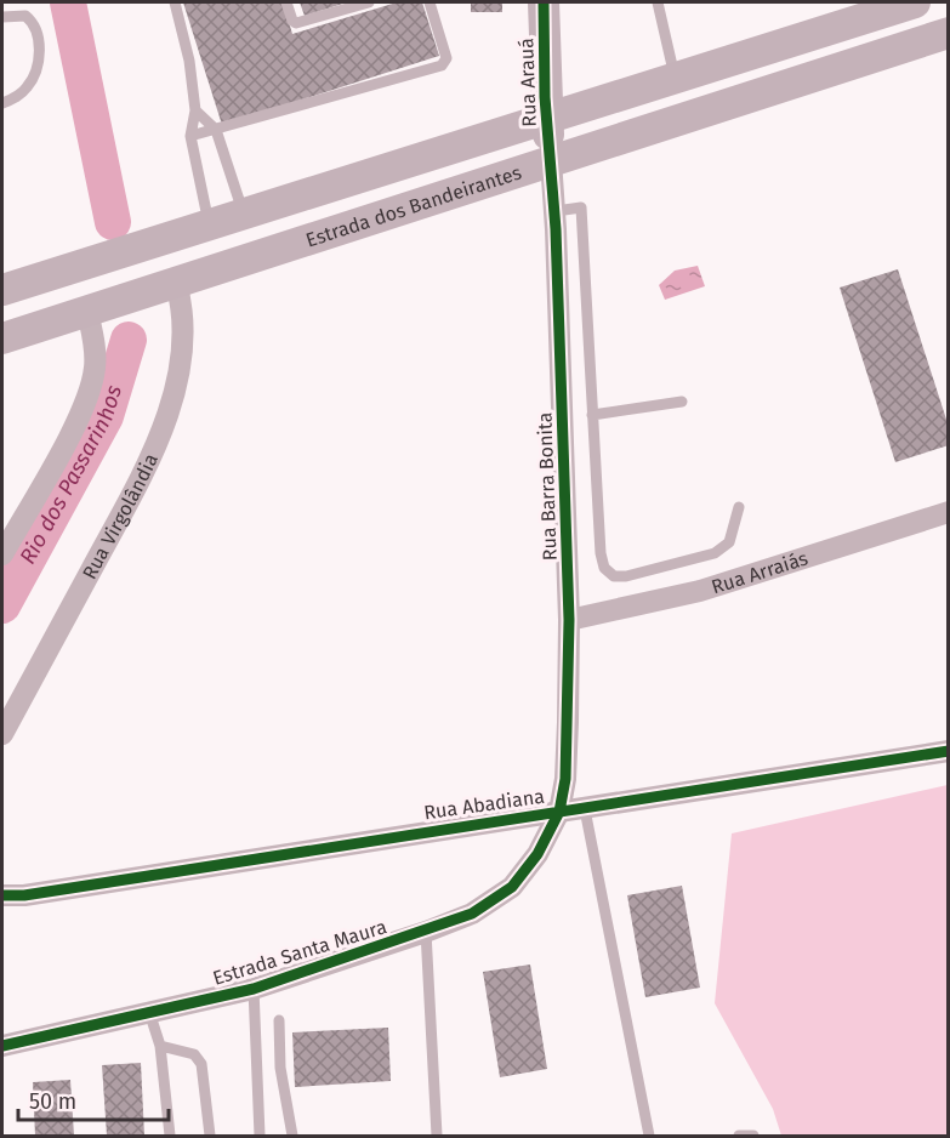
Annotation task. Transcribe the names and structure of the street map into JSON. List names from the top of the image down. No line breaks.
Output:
{"streets":{"main road":["Rua Arauá","Estrada dos Bandeirantes"],"street":["Rua Barra Bonita","Rua Virgolândia","Rua Arraiás","Rua Abadiana","Estrada Santa Maura"]},"crossings":[["Rua Arauá","Estrada dos Bandeirantes"],["Rua Arauá","Rua Barra Bonita"],["Estrada dos Bandeirantes","Rua Barra Bonita"],["Estrada dos Bandeirantes","Rua Virgolândia"],["Rua Barra Bonita","Rua Arraiás"],["Rua Barra Bonita","Rua Abadiana"],["Rua Barra Bonita","Estrada Santa Maura"],["Rua Abadiana","Estrada Santa Maura"]],"water":["Rio dos Passarinhos"],"scale_bar":"50 m"}
